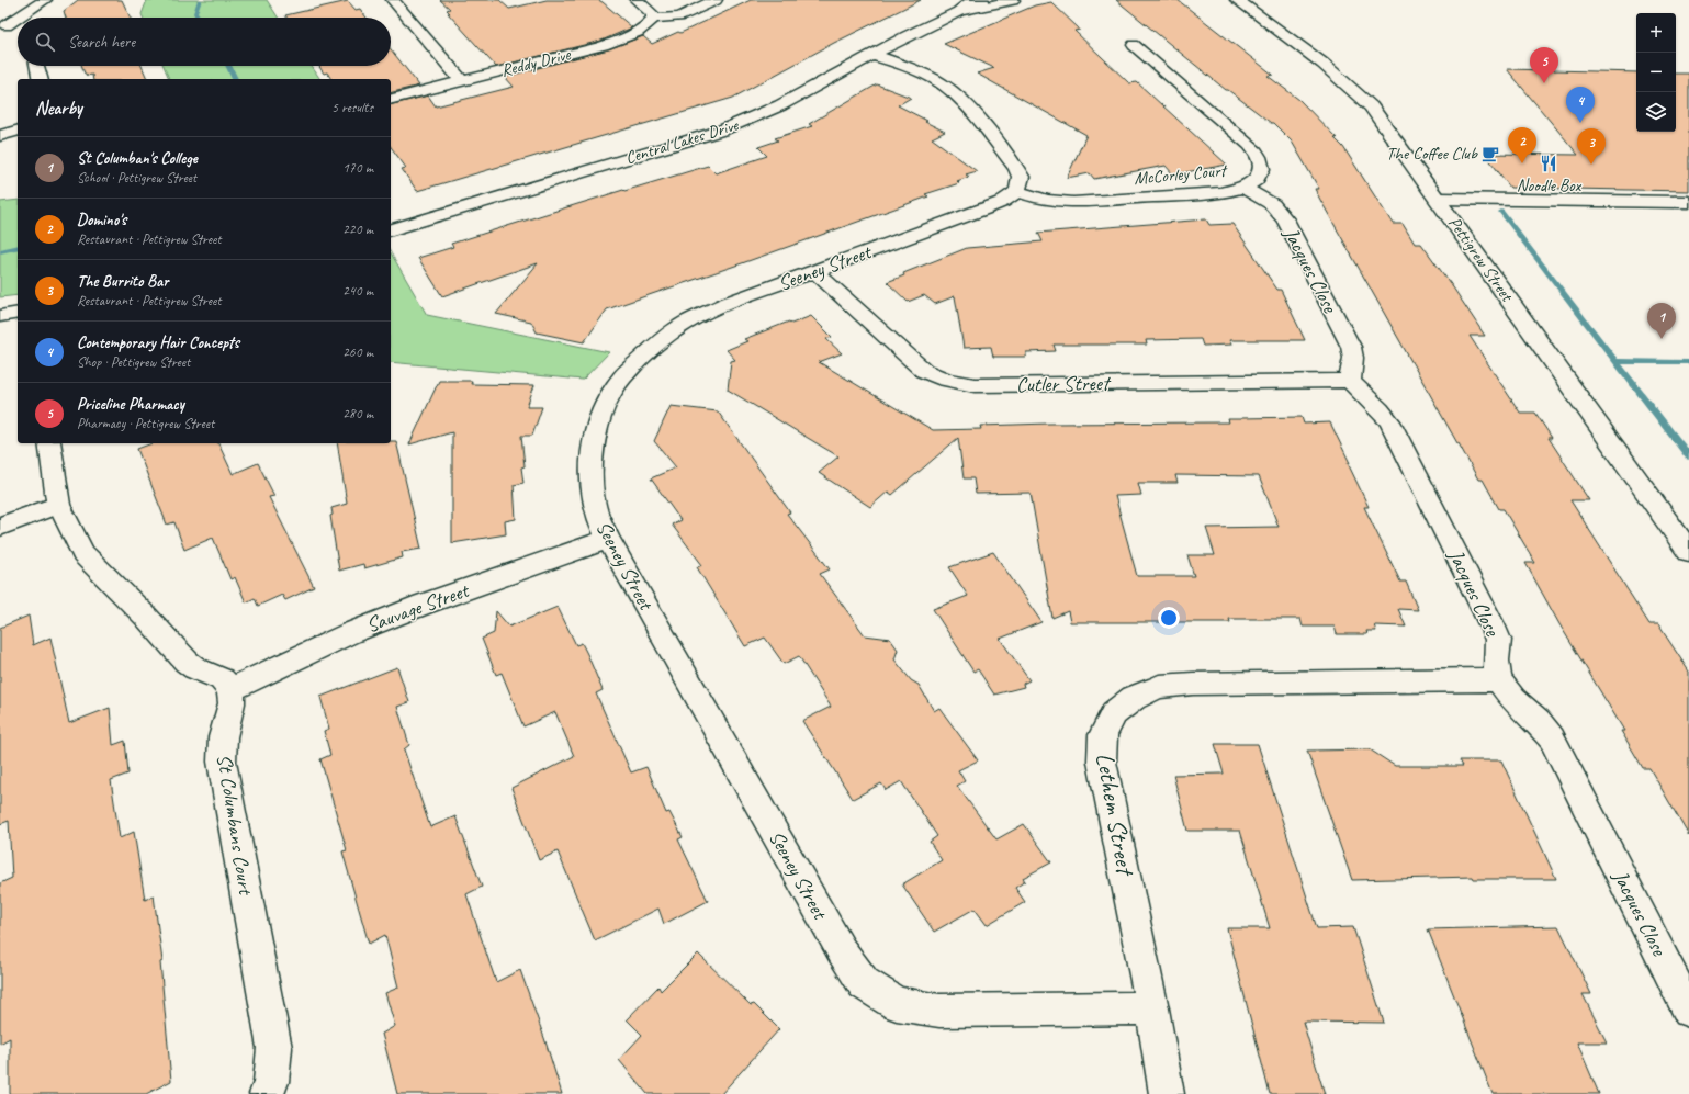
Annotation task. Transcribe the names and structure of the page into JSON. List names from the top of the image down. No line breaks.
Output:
{"streets":{"street":["Reddy Drive","Central Lakes Drive","McCorley Court","Pettigrew Street","Seeney Street","Jacques Close","Cutler Street","Sauvage Street","Lethem Street","St Columbans Court"]},"crossings":[["McCorley Court","Seeney Street"],["McCorley Court","Jacques Close"],["Seeney Street","Cutler Street"],["Seeney Street","Sauvage Street"],["Seeney Street","Lethem Street"],["Jacques Close","Cutler Street"],["Jacques Close","Lethem Street"],["Sauvage Street","St Columbans Court"]],"places":{"cafe":["The Coffee Club"],"restaurant":["Noodle Box"]},"page":{"map_buttons":["+","−"],"search":"Search here","pins":["5","4","2","3","1"],"heading":["Nearby","5 results"],"list":[{"mark":"1","name":"St Columban's College","note":"School · Pettigrew Street","value":"170 m"},{"mark":"2","name":"Domino's","note":"Restaurant · Pettigrew Street","value":"220 m"},{"mark":"3","name":"The Burrito Bar","note":"Restaurant · Pettigrew Street","value":"240 m"},{"mark":"4","name":"Contemporary Hair Concepts","note":"Shop · Pettigrew Street","value":"260 m"},{"mark":"5","name":"Priceline Pharmacy","note":"Pharmacy · Pettigrew Street","value":"280 m"}]}}
